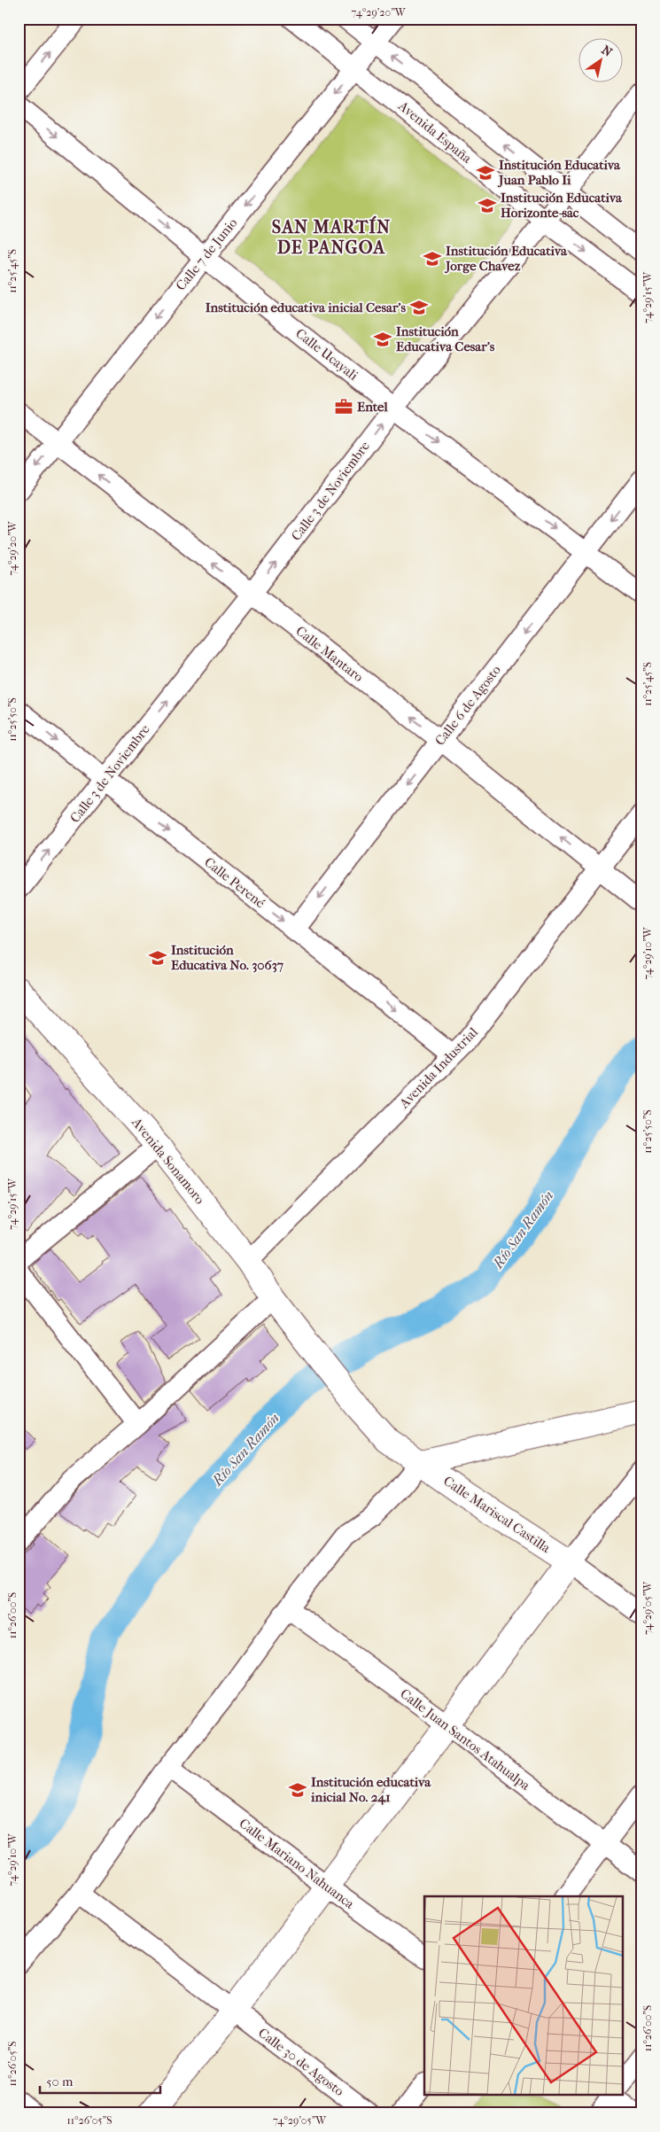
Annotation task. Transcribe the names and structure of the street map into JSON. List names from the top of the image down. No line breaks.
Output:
{"streets":{"main road":["Avenida Sonamoro","Calle Mariscal Castilla"],"street":["Avenida España","Calle 7 de Junio","Calle Ucayali","Calle 3 de Noviembre","Calle Mantaro","Calle 6 de Agosto","Calle Perené","Avenida Industrial","Calle Juan Santos Atahualpa","Calle Mariano Nahuanca","Calle 30 de Agosto"]},"crossings":[["Avenida España","Calle 7 de Junio"],["Avenida España","Calle 3 de Noviembre"],["Calle 7 de Junio","Calle Ucayali"],["Calle 7 de Junio","Calle Mantaro"],["Calle Ucayali","Calle 3 de Noviembre"],["Calle Ucayali","Calle 6 de Agosto"],["Calle 3 de Noviembre","Calle Mantaro"],["Calle 3 de Noviembre","Calle Perené"],["Calle Mantaro","Calle 6 de Agosto"],["Calle Mantaro","Avenida Industrial"],["Calle 6 de Agosto","Calle Perené"],["Calle Perené","Avenida Industrial"],["Avenida Industrial","Avenida Sonamoro"],["Avenida Sonamoro","Calle Mariscal Castilla"]],"one_way":["Calle 7 de Junio","Calle Ucayali","Calle 3 de Noviembre","Calle Mantaro","Calle 6 de Agosto","Calle Perené"],"districts":["SAN MARTÍN DE PANGOA"],"water":["Río San Ramón"],"places":{"school or university":["Institución Educativa Juan Pablo Ii","Institución Educativa Horizonte-sac","Institución Educativa Jorge Chavez","Institución educativa inicial Cesar's","Institución Educativa Cesar's","Institución Educativa No. 30637","Institución educativa inicial No. 241"],"office":["Entel"]},"scale_bar":"50 m","north":"top right","coordinates":["74°29'20\"W","11°25'45\"S","74°29'15\"W","11°25'50\"S","74°29'10\"W","74°29'05\"W","11°26'00\"S","11°26'05\"S"]}
